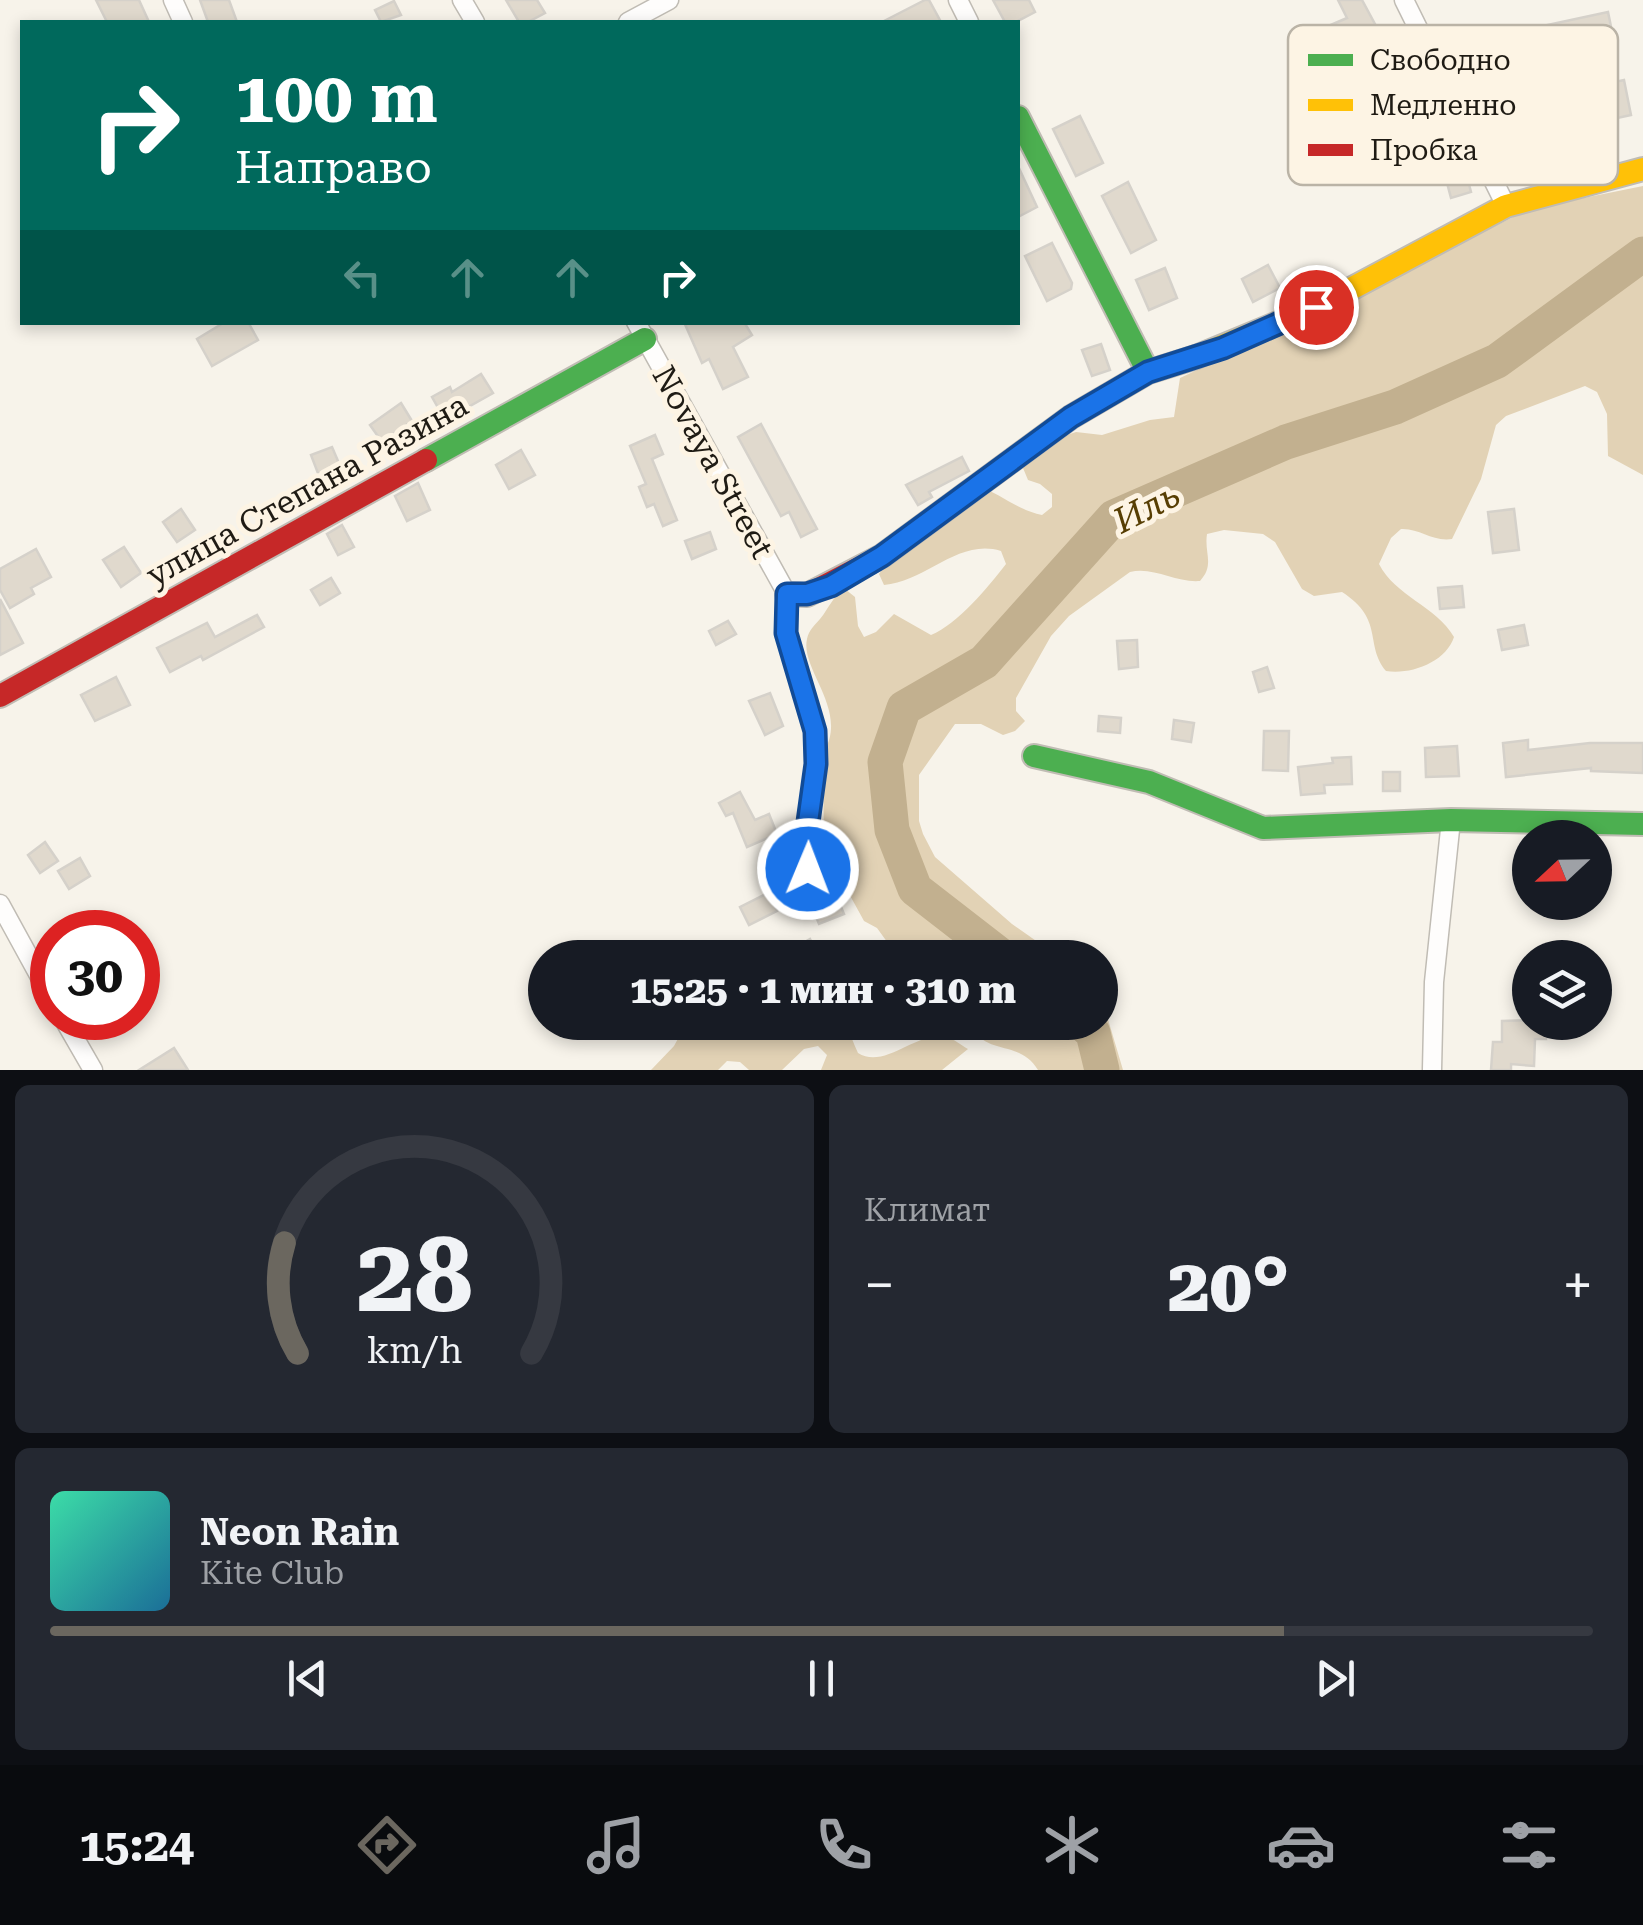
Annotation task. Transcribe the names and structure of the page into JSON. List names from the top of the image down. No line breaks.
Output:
{"streets":{"street":["Novaya Street","улица Степана Разина"]},"crossings":[["Novaya Street","улица Степана Разина"]],"water":["Иль"],"legend":["Свободно","Медленно","Пробка"],"north":"left","page":{"turn":["100 m","Направо"],"limit":"30","trip":"15:25 · 1 мин · 310 m","tile":"Климат","heat":["−","20°","+"],"song":["Neon Rain","Kite Club"],"tabs":"15:24","gauge":["28","km/h"]}}
